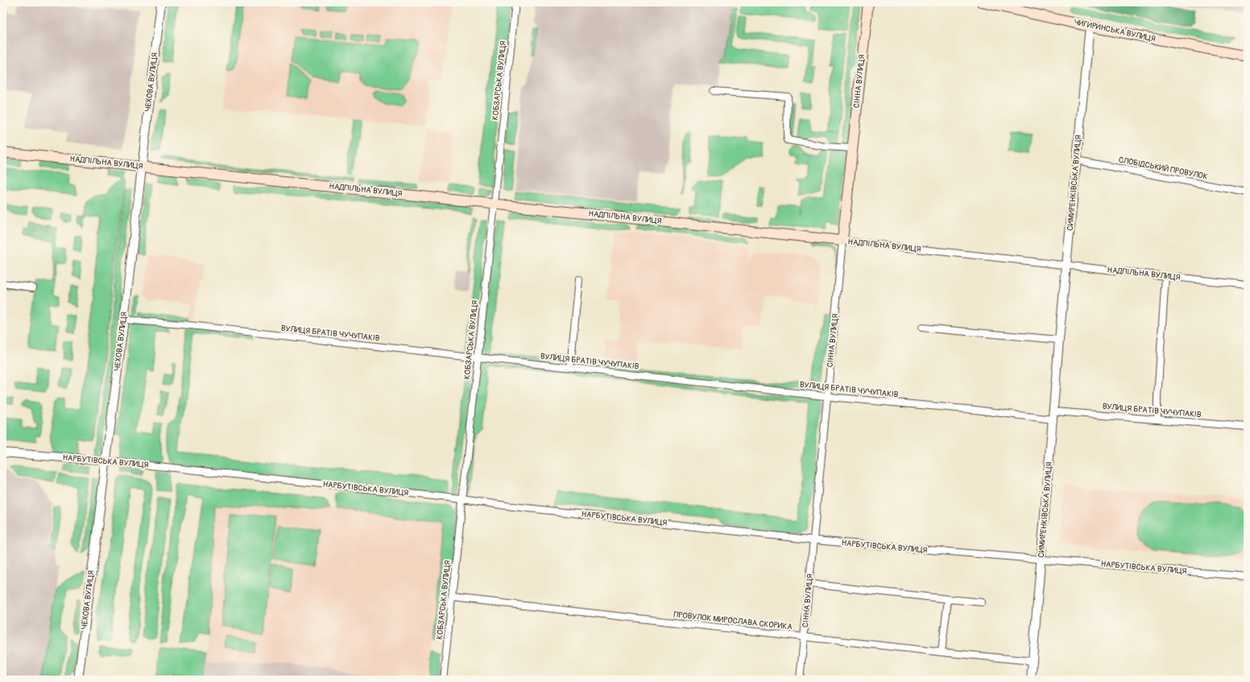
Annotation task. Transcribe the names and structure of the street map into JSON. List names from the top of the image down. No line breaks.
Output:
{"streets":{"main road":["ЧИГИРИНСЬКА ВУЛИЦЯ","СІННА ВУЛИЦЯ","НАДПІЛЬНА ВУЛИЦЯ"],"street":["КОБЗАРСЬКА ВУЛИЦЯ","ЧЕХОВА ВУЛИЦЯ","СЛОБІДСЬКИЙ ПРОВУЛОК","СИМИРЕНКІВСЬКА ВУЛИЦЯ","ВУЛИЦЯ БРАТІВ ЧУЧУПАКІВ","НАРБУТІВСЬКА ВУЛИЦЯ","ПРОВУЛОК МИРОСЛАВА СКОРИКА"]},"crossings":[["ЧИГИРИНСЬКА ВУЛИЦЯ","СИМИРЕНКІВСЬКА ВУЛИЦЯ"],["КОБЗАРСЬКА ВУЛИЦЯ","НАДПІЛЬНА ВУЛИЦЯ"],["КОБЗАРСЬКА ВУЛИЦЯ","ВУЛИЦЯ БРАТІВ ЧУЧУПАКІВ"],["КОБЗАРСЬКА ВУЛИЦЯ","НАРБУТІВСЬКА ВУЛИЦЯ"],["КОБЗАРСЬКА ВУЛИЦЯ","ПРОВУЛОК МИРОСЛАВА СКОРИКА"],["СІННА ВУЛИЦЯ","НАДПІЛЬНА ВУЛИЦЯ"],["СІННА ВУЛИЦЯ","ВУЛИЦЯ БРАТІВ ЧУЧУПАКІВ"],["СІННА ВУЛИЦЯ","НАРБУТІВСЬКА ВУЛИЦЯ"],["СІННА ВУЛИЦЯ","ПРОВУЛОК МИРОСЛАВА СКОРИКА"],["ЧЕХОВА ВУЛИЦЯ","НАДПІЛЬНА ВУЛИЦЯ"],["ЧЕХОВА ВУЛИЦЯ","ВУЛИЦЯ БРАТІВ ЧУЧУПАКІВ"],["ЧЕХОВА ВУЛИЦЯ","НАРБУТІВСЬКА ВУЛИЦЯ"],["НАДПІЛЬНА ВУЛИЦЯ","СИМИРЕНКІВСЬКА ВУЛИЦЯ"],["СЛОБІДСЬКИЙ ПРОВУЛОК","СИМИРЕНКІВСЬКА ВУЛИЦЯ"],["СИМИРЕНКІВСЬКА ВУЛИЦЯ","ВУЛИЦЯ БРАТІВ ЧУЧУПАКІВ"],["СИМИРЕНКІВСЬКА ВУЛИЦЯ","НАРБУТІВСЬКА ВУЛИЦЯ"],["СИМИРЕНКІВСЬКА ВУЛИЦЯ","ПРОВУЛОК МИРОСЛАВА СКОРИКА"]]}
